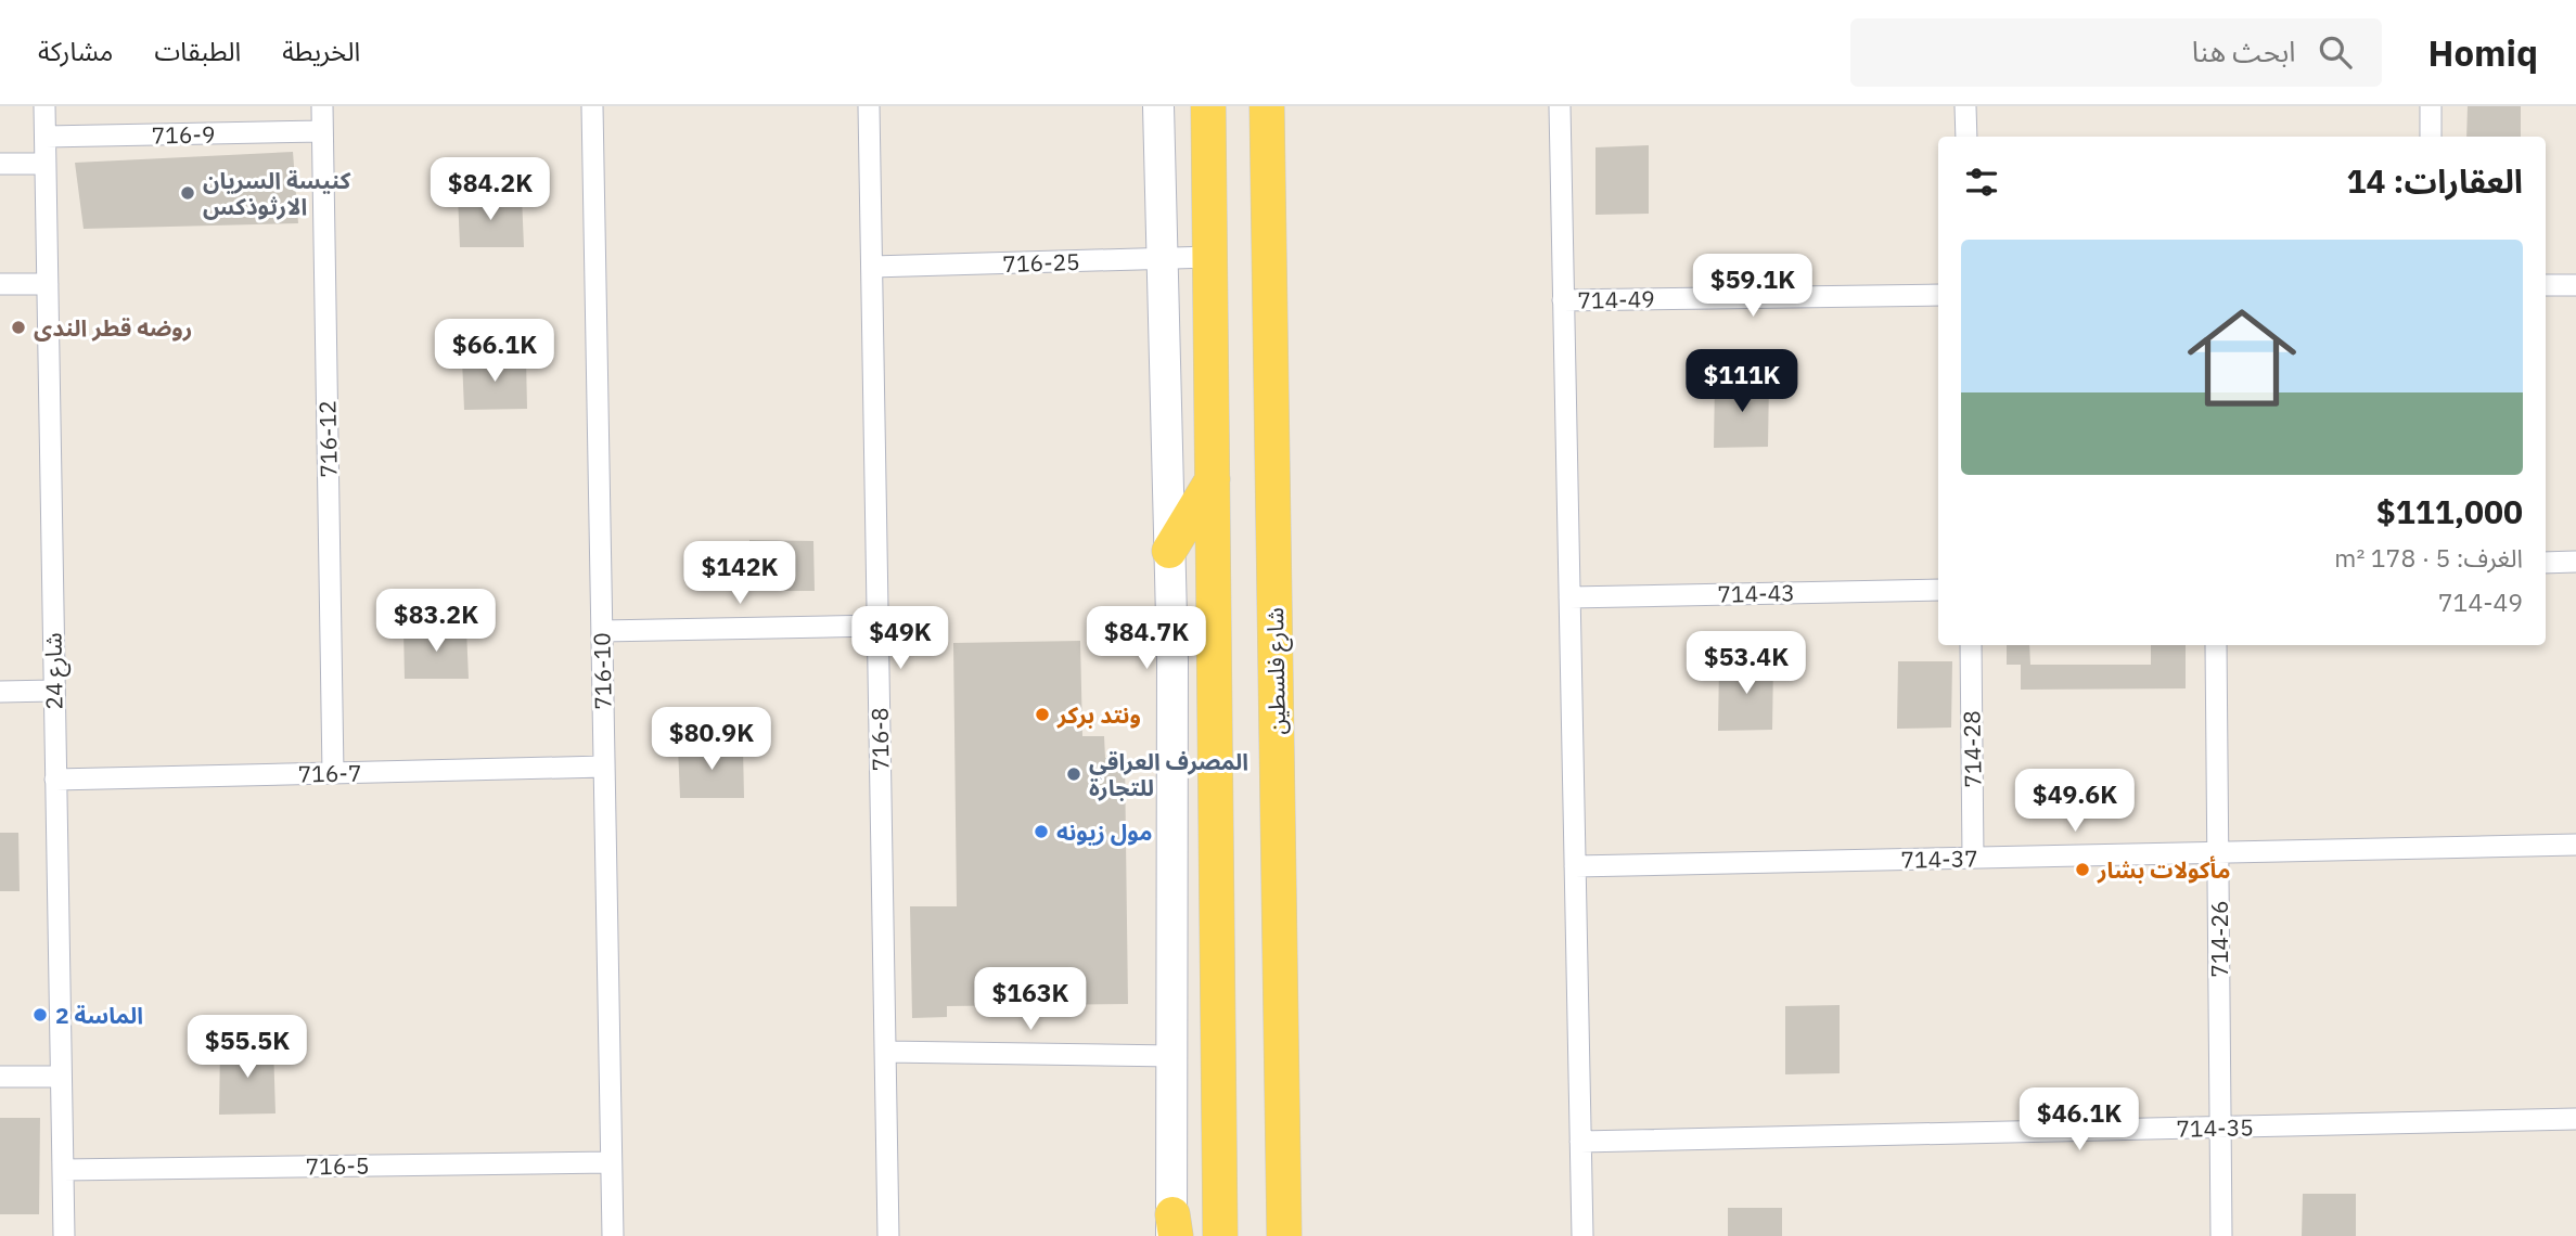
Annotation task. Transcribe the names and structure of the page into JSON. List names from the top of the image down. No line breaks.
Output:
{"streets":{"main road":["شارع فلسطين"],"street":["716-9","716-25","714-49","716-12","714-43","شارع 24","716-10","716-8","714-28","716-7","714-37","714-26","714-35","716-5"]},"crossings":[["716-9","716-12"],["716-9","شارع 24"],["716-25","716-8"],["716-12","716-7"],["شارع 24","716-7"],["شارع 24","716-5"],["716-10","716-7"],["716-10","716-5"],["714-28","714-37"],["714-37","714-26"],["714-26","714-35"]],"places":["كنيسة السريان الارثوذكس","روضه قطر الندى","ونتد بركر","المصرف العراقي للتجارة","مول زيونه","مأكولات بشار","الماسة 2"],"page":{"header":"Homiq","search":"ابحث هنا","nav":["الخريطة","الطبقات","مشاركة"],"heading":"العقارات: 14","price":["$84.2K","$59.1K","$66.1K","$111K","$142K","$83.2K","$49K","$84.7K","$53.4K","$80.9K","$49.6K","$163K","$55.5K","$46.1K"],"list":[{"name":"$111,000","note":"الغرف: 5 · 178 m² · 714-49"}]}}
